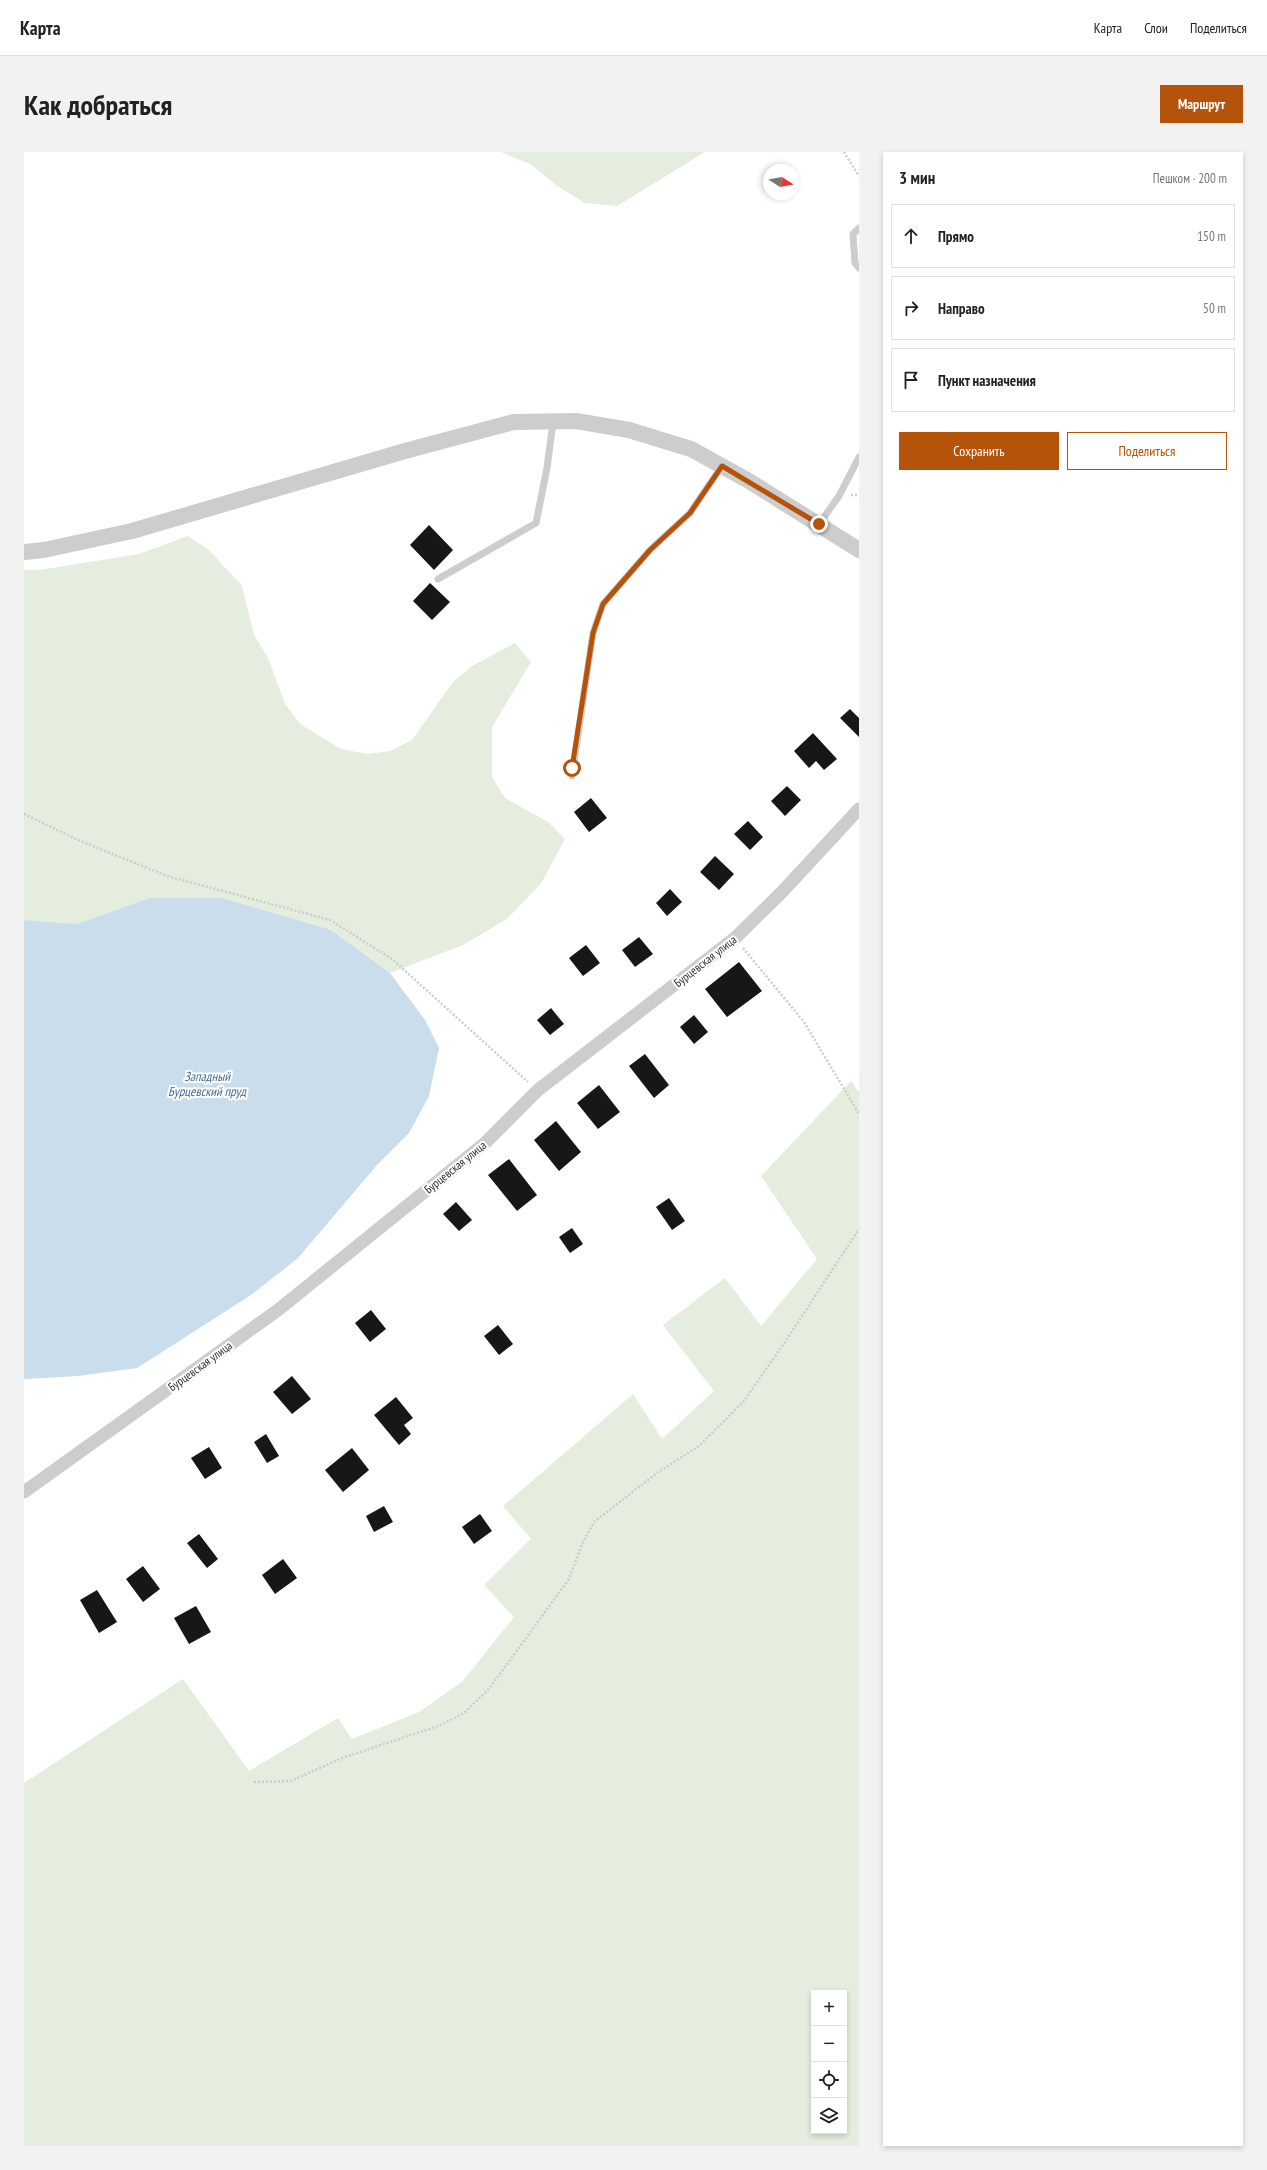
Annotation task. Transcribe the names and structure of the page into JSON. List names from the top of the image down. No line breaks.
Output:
{"streets":{"street":["Бурцевская улица"]},"water":["Западный Бурцевский пруд"],"north":"right","page":{"header":"Карта","nav":["Карта","Слои","Поделиться"],"buttons":["Маршрут",["Сохранить","Поделиться"]],"title":"Как добраться","heading":["3 мин","Пешком · 200 m"],"list":[["Прямо","150 m"],["Направо","50 m"],"Пункт назначения"],"map_buttons":["+","−"]}}
